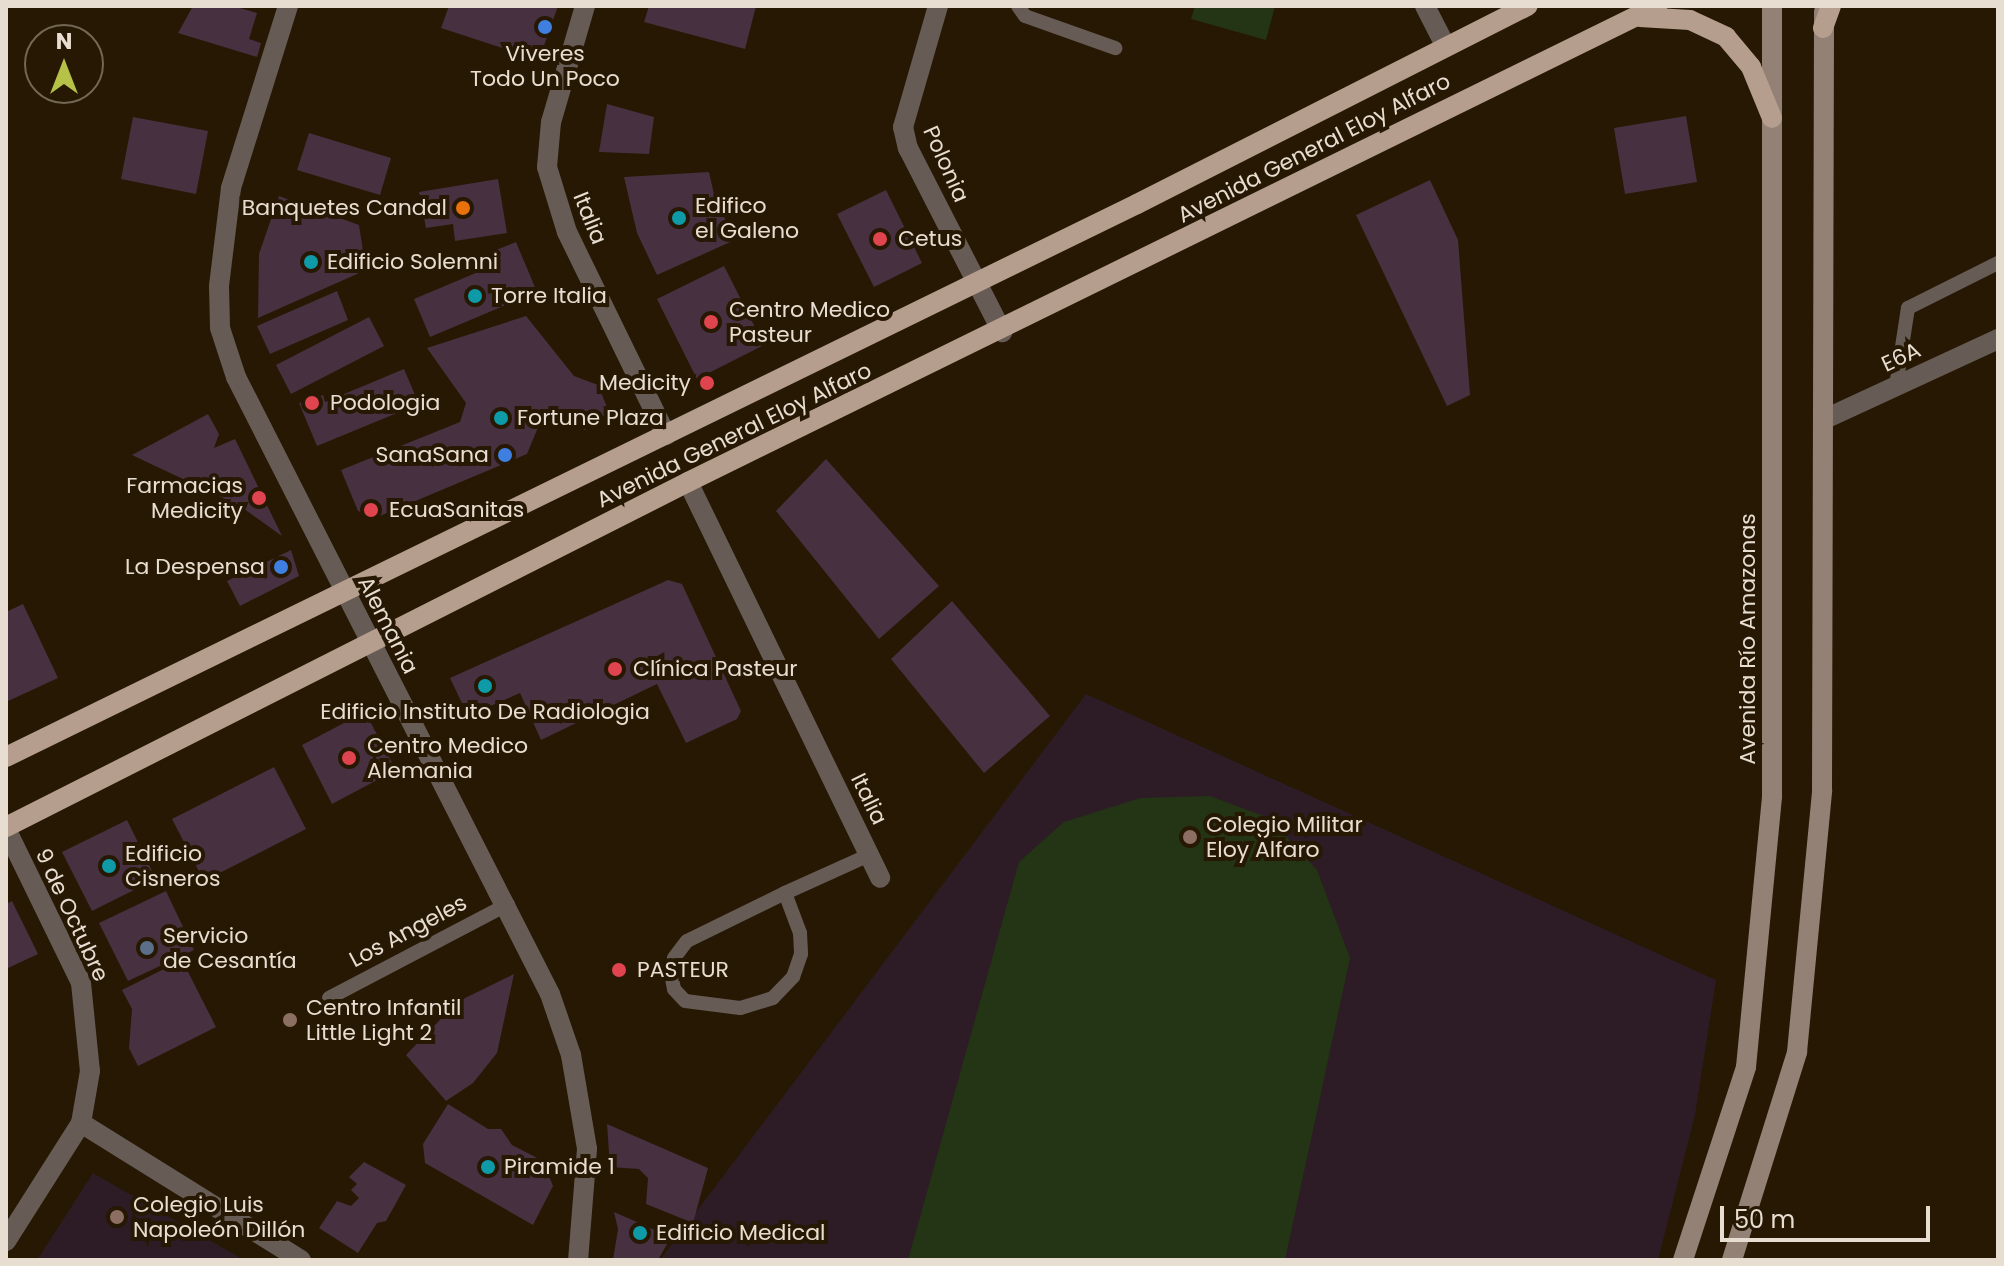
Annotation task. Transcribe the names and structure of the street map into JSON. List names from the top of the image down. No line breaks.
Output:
{"streets":{"main road":["Avenida General Eloy Alfaro","Avenida Río Amazonas"],"street":["Polonia","Italia","E6A","Alemania","9 de Octubre"],"lane":["Los Angeles"]},"crossings":[["Avenida General Eloy Alfaro","Polonia"],["Avenida General Eloy Alfaro","Italia"],["Avenida General Eloy Alfaro","Alemania"],["Avenida General Eloy Alfaro","9 de Octubre"],["Alemania","Los Angeles"]],"places":["Viveres Todo Un Poco","Banquetes Candal","Edifico el Galeno","Cetus","Edificio Solemni","Torre Italia","Centro Medico Pasteur","Medicity","Podologia","Fortune Plaza","SanaSana","Farmacias Medicity","EcuaSanitas","La Despensa","Clínica Pasteur","Edificio Instituto De Radiologia","Centro Medico Alemania","Colegio Militar Eloy Alfaro","Edificio Cisneros","Servicio de Cesantía","PASTEUR","Centro Infantil Little Light 2","Piramide 1","Colegio Luis Napoleón Dillón","Edificio Medical"],"scale_bar":"50 m","north":"top"}
